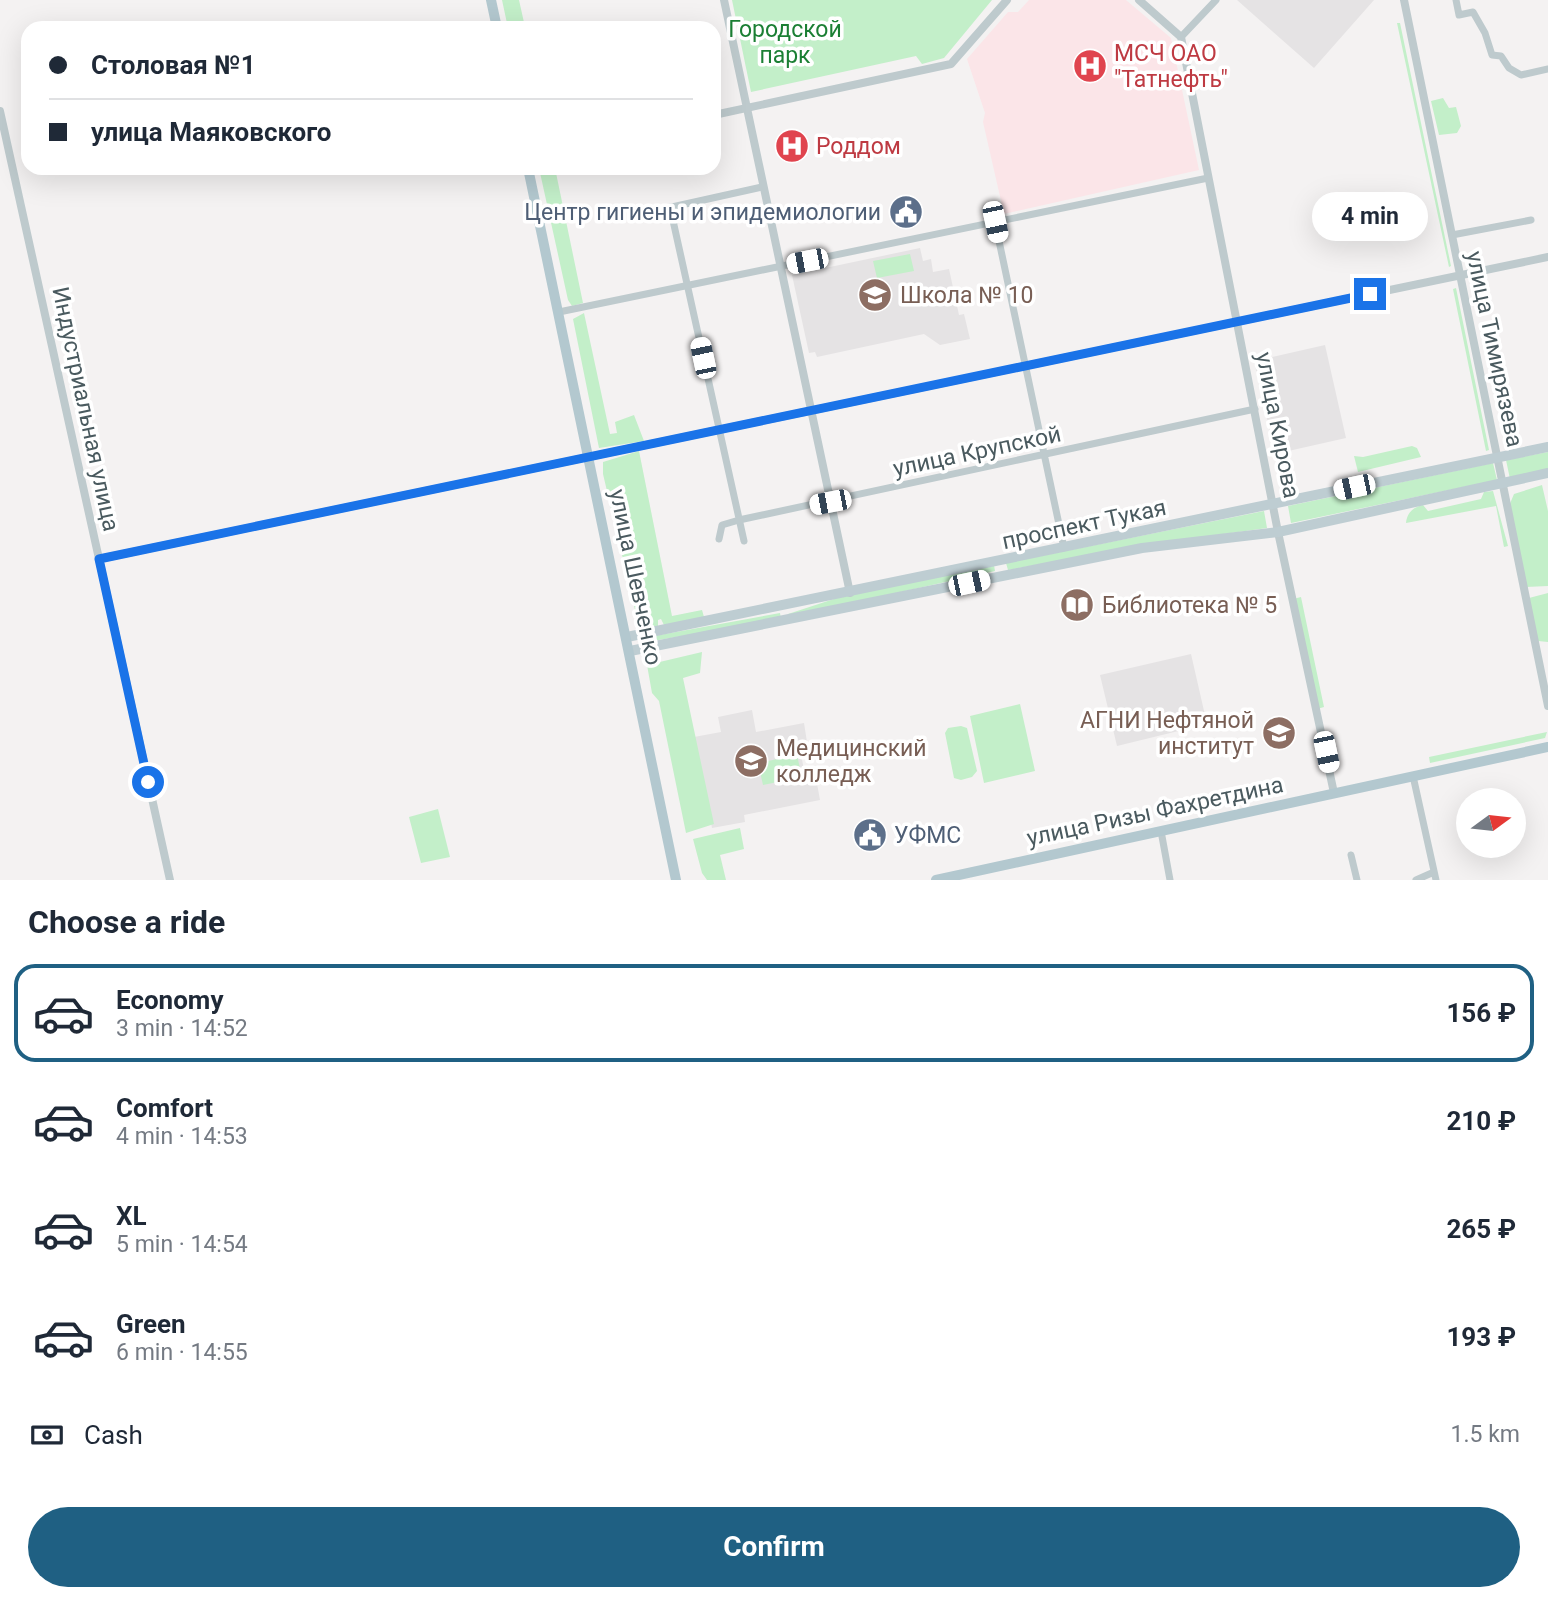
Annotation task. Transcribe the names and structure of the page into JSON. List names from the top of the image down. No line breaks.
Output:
{"streets":{"main road":["проспект Тукая","улица Шевченко","улица Ризы Фахретдина"],"street":["улица Тимирязева","Индустриальная улица","улица Кирова","улица Крупской"]},"crossings":[["улица Тимирязева","проспект Тукая"],["улица Кирова","улица Крупской"],["улица Кирова","проспект Тукая"],["улица Кирова","улица Ризы Фахретдина"],["проспект Тукая","улица Шевченко"]],"parks":["Городской парк"],"places":{"hospital":["МСЧ ОАО \"Татнефть\"","Роддом"],"public building":["Центр гигиены и эпидемиологии","УФМС"],"school or university":["Школа № 10","АГНИ Нефтяной институт","Медицинский колледж"],"library":["Библиотека № 5"]},"north":"right","page":{"banner":["Столовая №1","улица Маяковского"],"bubble":"4 min","heading":"Choose a ride","list":[{"name":"Economy","note":"3 min · 14:52","value":"156 ₽"},{"name":"Comfort","note":"4 min · 14:53","value":"210 ₽"},{"name":"XL","note":"5 min · 14:54","value":"265 ₽"},{"name":"Green","note":"6 min · 14:55","value":"193 ₽"}],"pay":["Cash","1.5 km"],"buttons":"Confirm"}}
